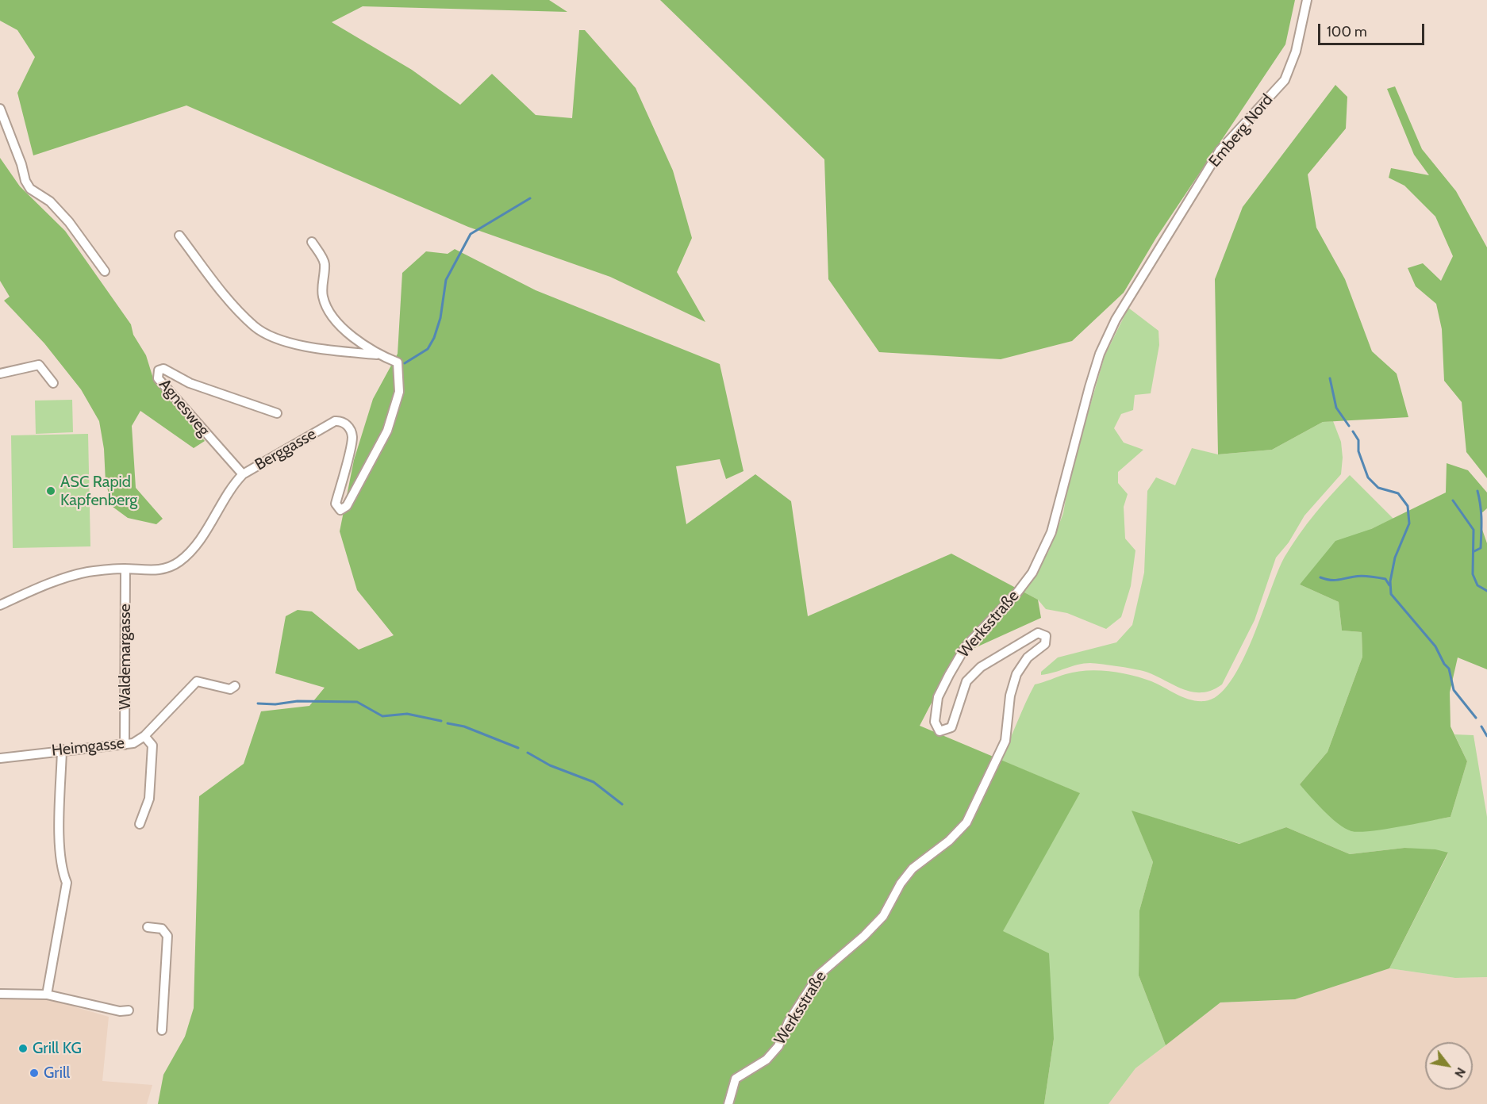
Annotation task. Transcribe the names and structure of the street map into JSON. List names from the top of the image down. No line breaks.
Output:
{"streets":{"street":["Emberg Nord","Agnesweg","Berggasse","Werksstraße","Waldemargasse","Heimgasse"]},"crossings":[["Emberg Nord","Werksstraße"],["Agnesweg","Berggasse"],["Berggasse","Waldemargasse"],["Waldemargasse","Heimgasse"]],"places":["ASC Rapid Kapfenberg","Grill KG","Grill"],"scale_bar":"100 m","north":"bottom right"}
